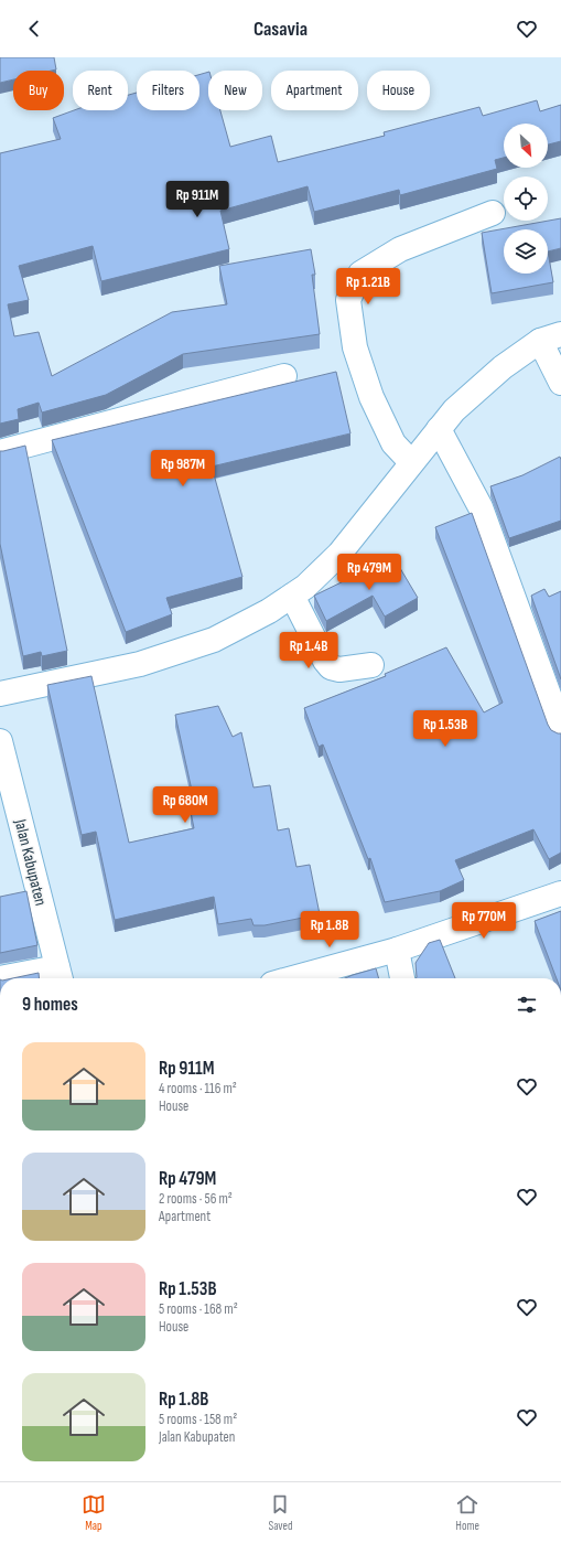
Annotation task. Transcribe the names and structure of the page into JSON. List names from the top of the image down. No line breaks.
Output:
{"streets":{"street":["Jalan Kabupaten"]},"north":"bottom right","page":{"header":"Casavia","chip":["Buy","Rent","Filters","New","Apartment","House"],"price":["Rp 911M","Rp 1.21B","Rp 987M","Rp 479M","Rp 1.4B","Rp 1.53B","Rp 680M","Rp 770M","Rp 1.8B"],"heading":"9 homes","list":[{"name":"Rp 911M","note":"4 rooms · 116 m² · House"},{"name":"Rp 479M","note":"2 rooms · 56 m² · Apartment"},{"name":"Rp 1.53B","note":"5 rooms · 168 m² · House"},{"name":"Rp 1.8B","note":"5 rooms · 158 m² · Jalan Kabupaten"}],"tabs":["Map","Saved","Home"]}}
